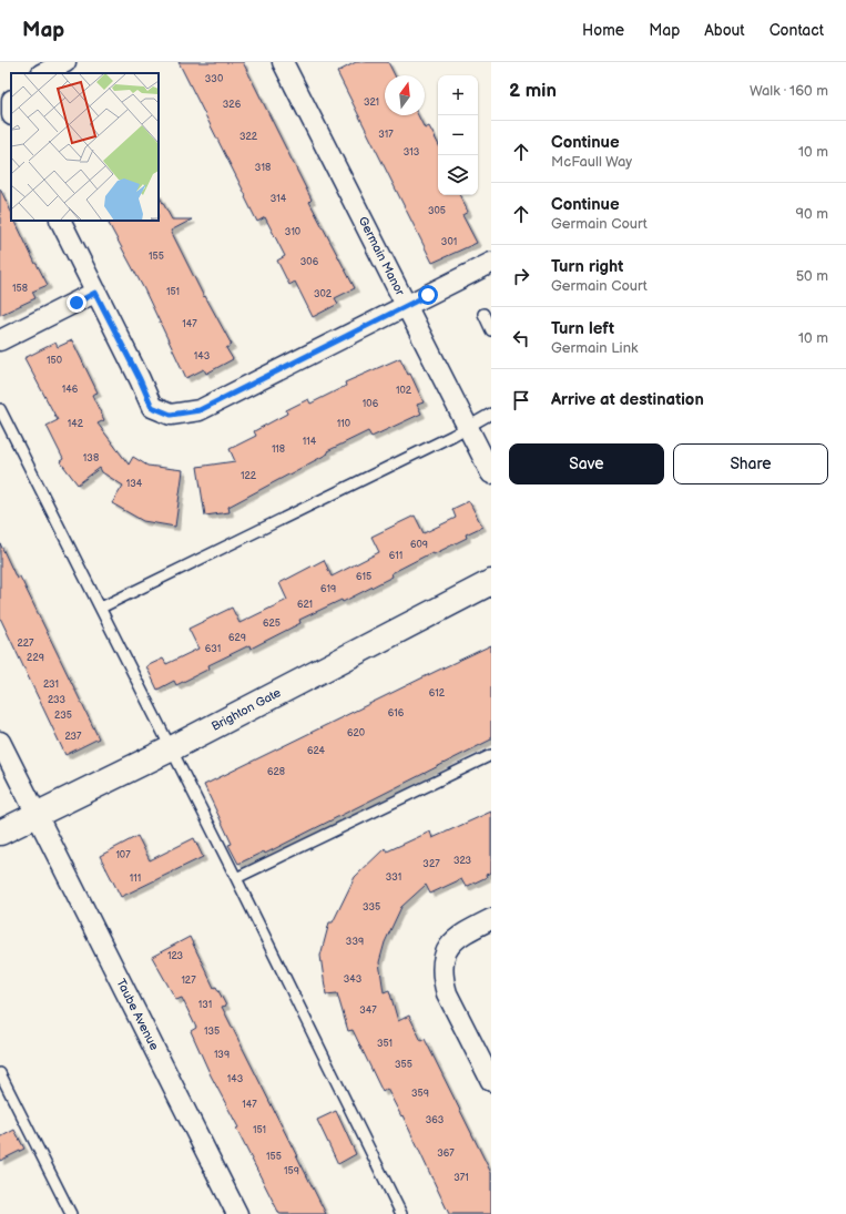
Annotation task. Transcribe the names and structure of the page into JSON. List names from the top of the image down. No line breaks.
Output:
{"streets":{"street":["Germain Manor","Brighton Gate","Taube Avenue"]},"crossings":[["Brighton Gate","Taube Avenue"]],"house_numbers":["330","321","326","317","322","313","318","314","305","310","301","155","306","158","151","302","147","143","150","146","102","106","142","110","114","118","138","122","134","609","611","615","619","621","625","629","227","631","229","231","612","233","616","235","620","237","624","628","107","323","327","331","111","335","339","123","343","127","131","347","135","351","139","355","143","359","147","363","151","367","155","159","371"],"north":"top","page":{"header":"Map","nav":["Home","Map","About","Contact"],"heading":["2 min","Walk · 160 m"],"map_buttons":["+","−"],"list":[["Continue","McFaull Way","10 m"],["Continue","Germain Court","90 m"],["Turn right","Germain Court","50 m"],["Turn left","Germain Link","10 m"],"Arrive at destination"],"buttons":["Save","Share"]}}
